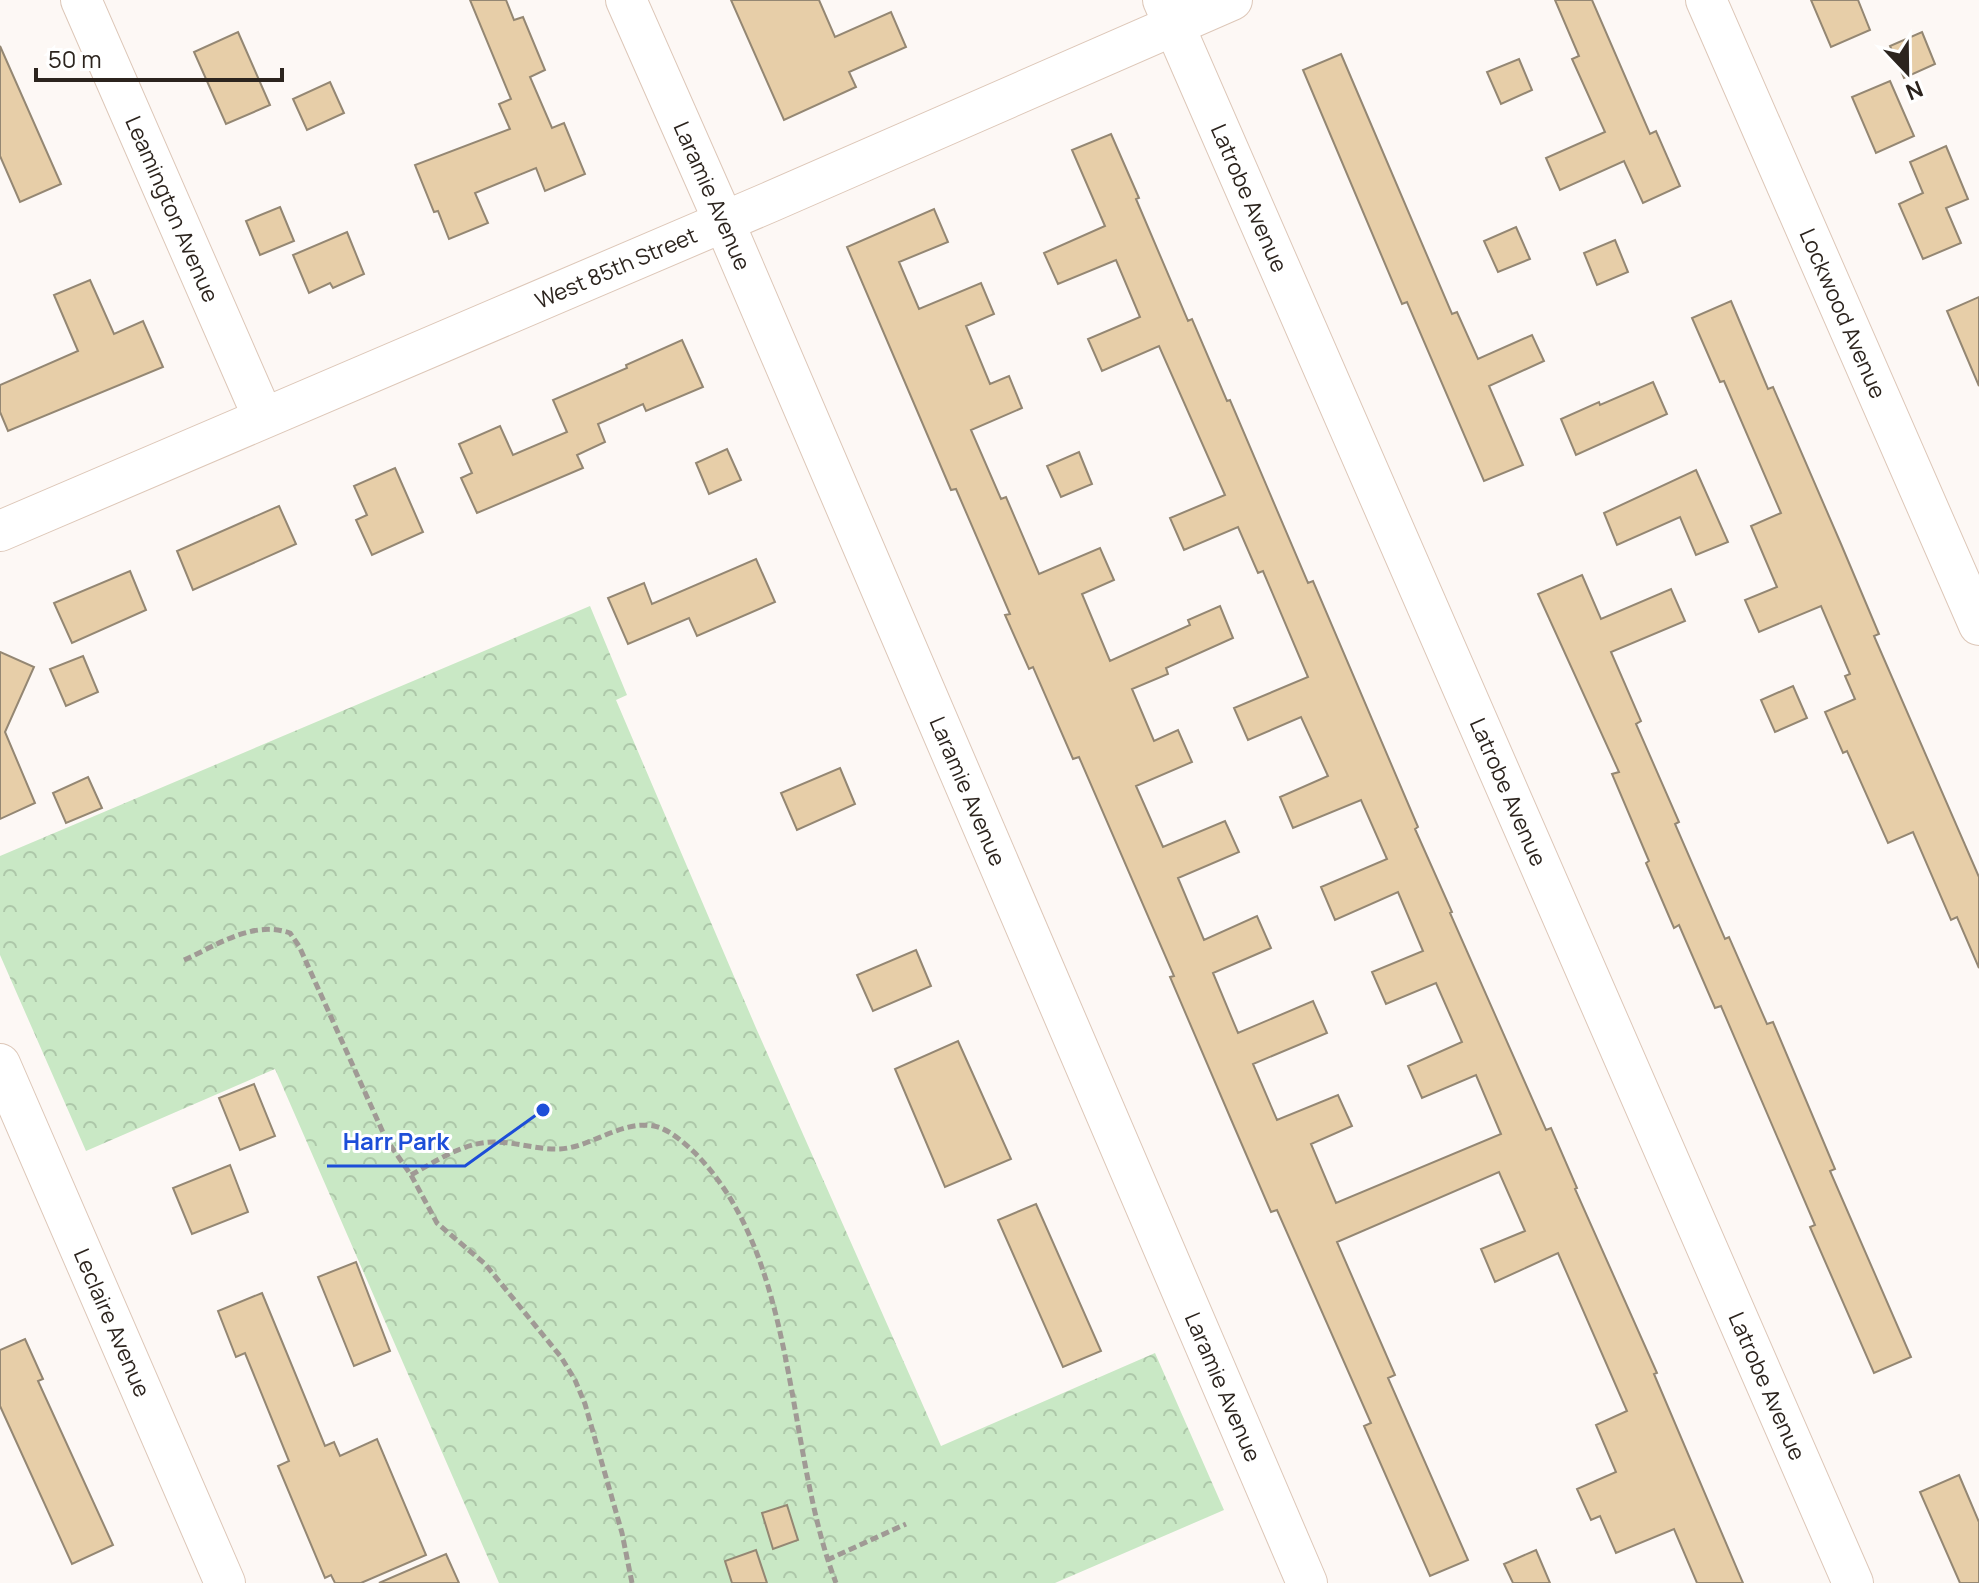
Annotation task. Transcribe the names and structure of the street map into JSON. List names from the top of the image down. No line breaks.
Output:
{"streets":{"street":["Laramie Avenue","Latrobe Avenue","Leamington Avenue","West 85th Street","Lockwood Avenue","Leclaire Avenue"]},"crossings":[["Laramie Avenue","West 85th Street"],["Latrobe Avenue","West 85th Street"],["Leamington Avenue","West 85th Street"]],"places":["Harr Park"],"scale_bar":"50 m","north":"bottom"}
